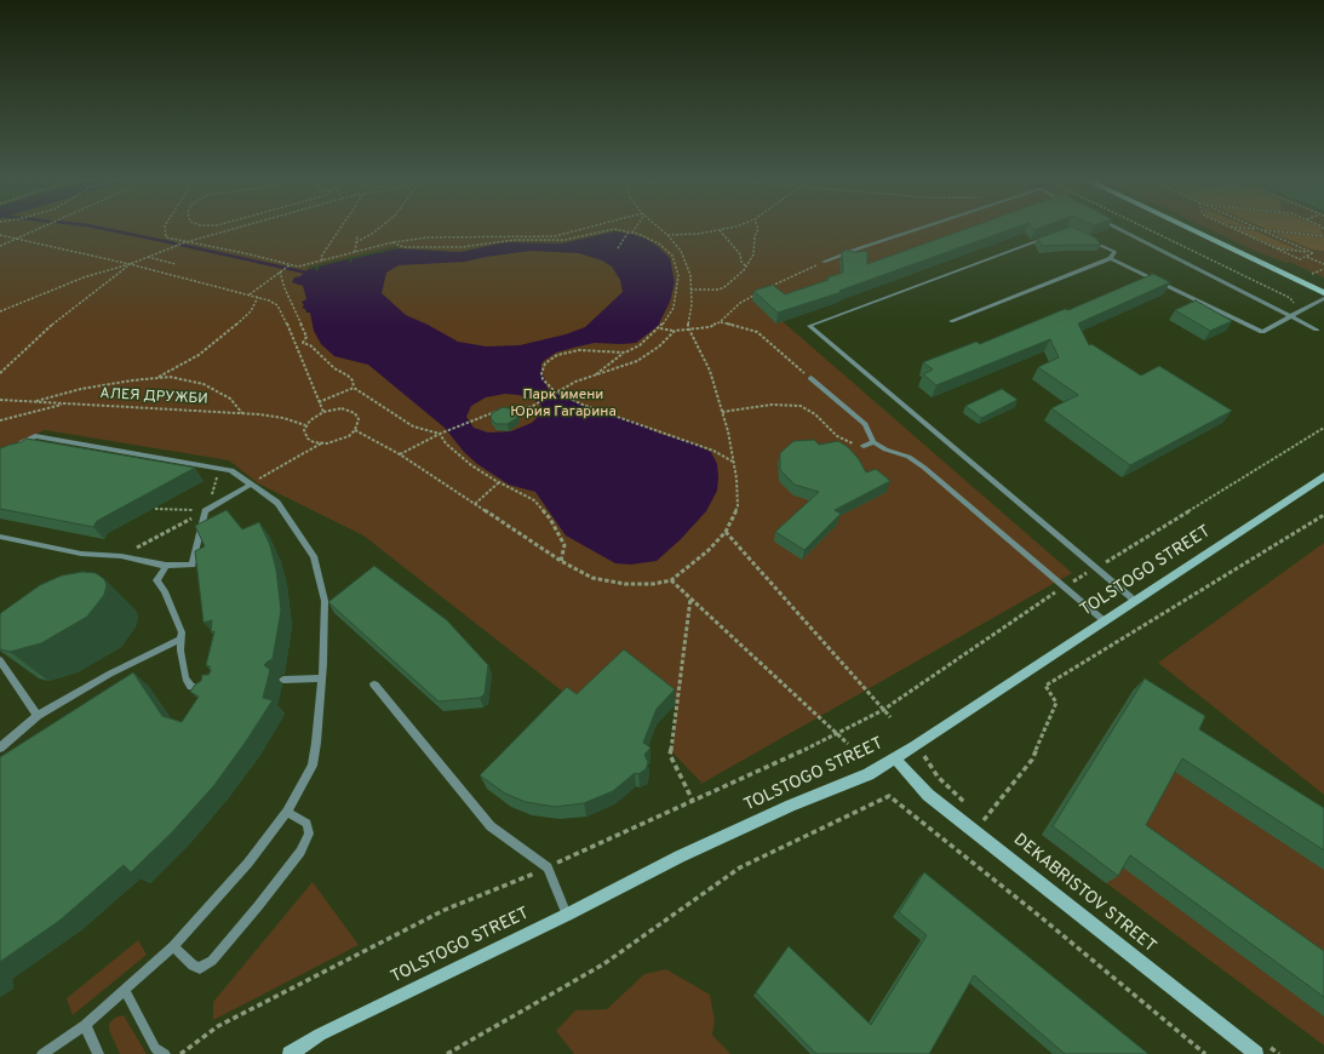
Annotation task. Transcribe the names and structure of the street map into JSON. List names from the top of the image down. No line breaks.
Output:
{"streets":{"main road":["TOLSTOGO STREET","DEKABRISTOV STREET"],"path":["АЛЕЯ ДРУЖБИ"]},"crossings":[["TOLSTOGO STREET","DEKABRISTOV STREET"]],"parks":["Парк имени Юрия Гагарина"]}
